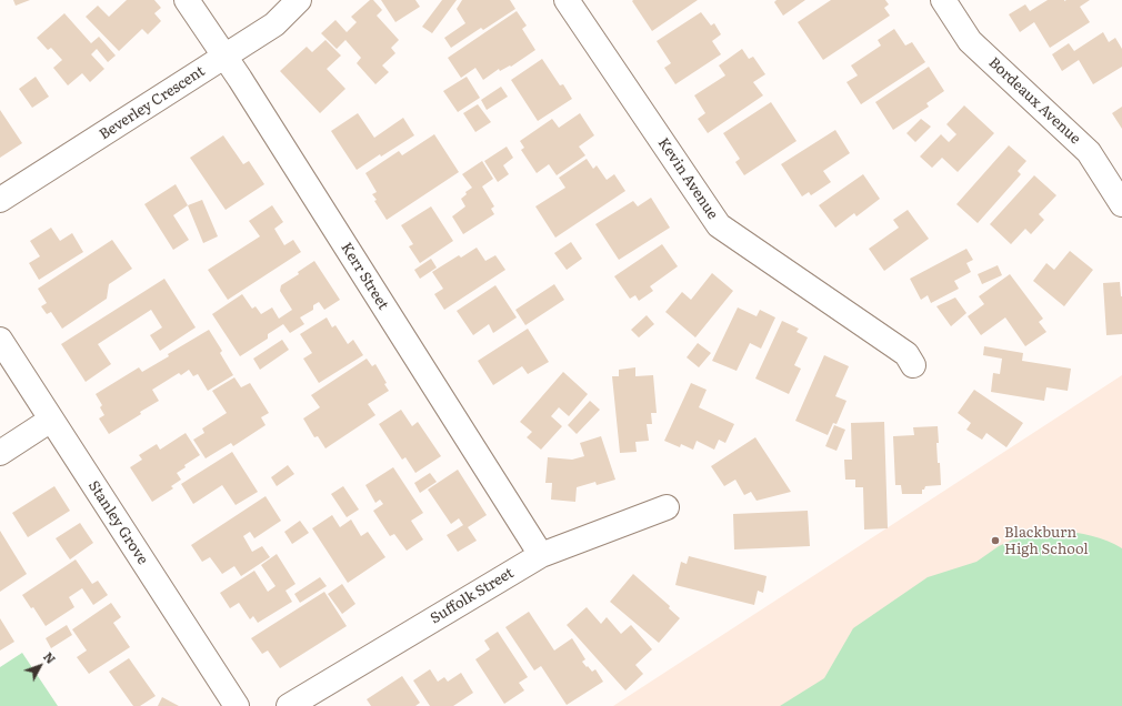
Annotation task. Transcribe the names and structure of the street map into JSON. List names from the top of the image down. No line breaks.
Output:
{"streets":{"street":["Bordeaux Avenue","Beverley Crescent","Kevin Avenue","Kerr Street","Stanley Grove","Suffolk Street"]},"crossings":[["Beverley Crescent","Kerr Street"],["Kerr Street","Suffolk Street"]],"places":["Blackburn High School"],"north":"top right"}
